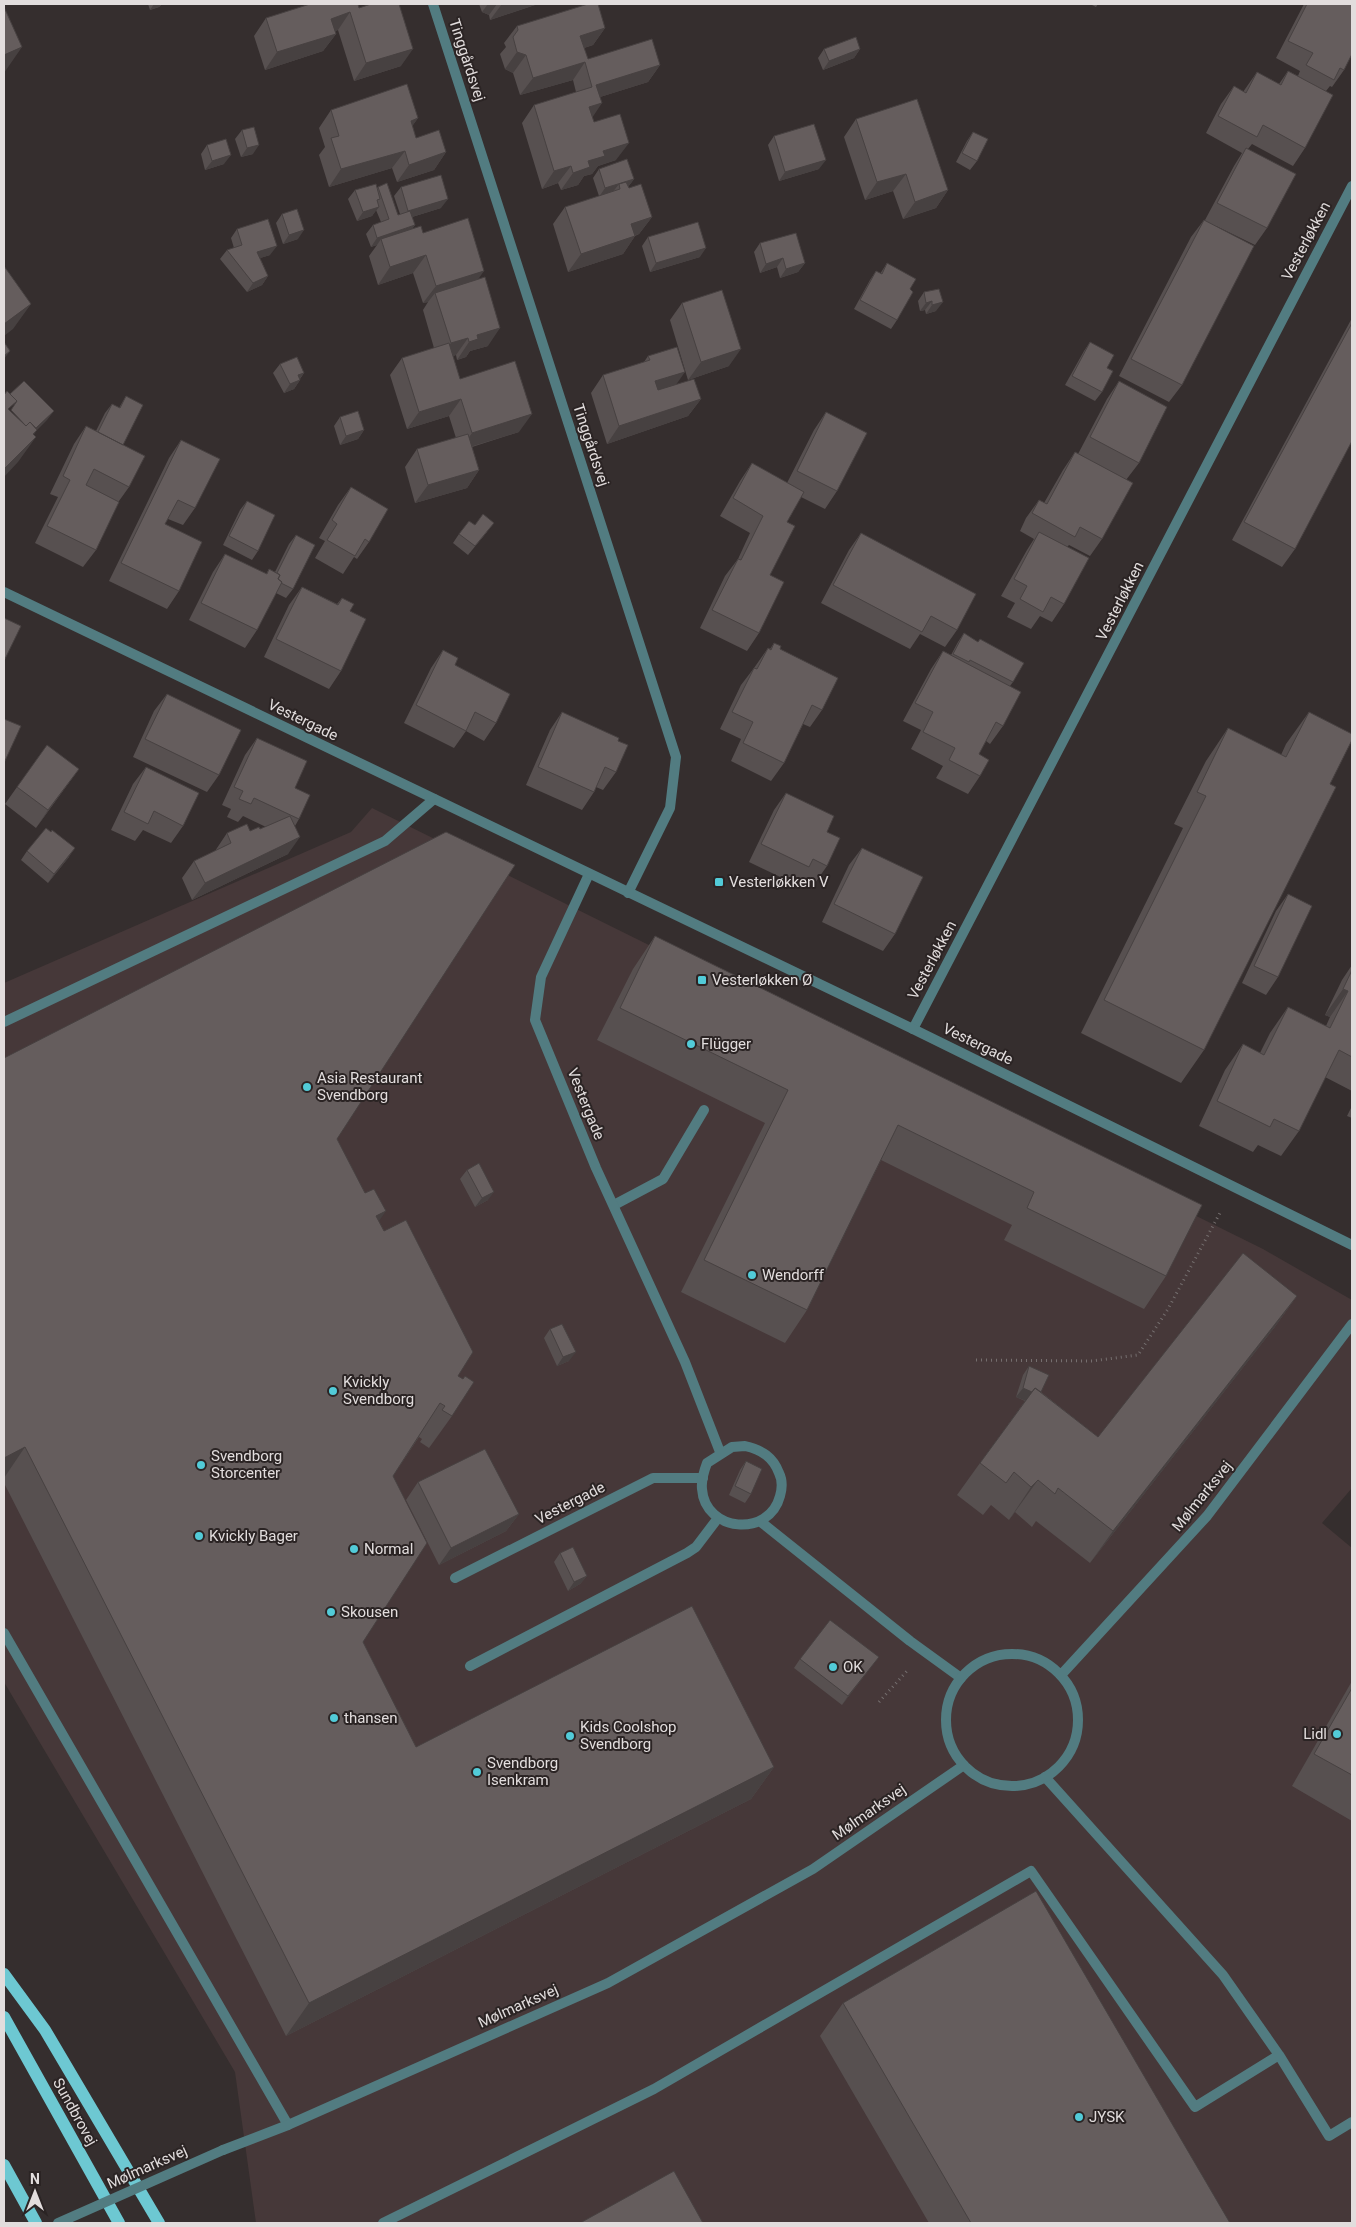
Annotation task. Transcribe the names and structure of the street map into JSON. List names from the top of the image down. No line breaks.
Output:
{"streets":{"main road":["Sundbrovej"],"street":["Tinggårdsvej","Vesterløkken","Vestergade","Mølmarksvej"]},"crossings":[["Tinggårdsvej","Vestergade"],["Vesterløkken","Vestergade"]],"places":{"transit":["Vesterløkken V","Vesterløkken Ø"],"other":["Flügger","Asia Restaurant Svendborg","Wendorff","Kvickly Svendborg","Svendborg Storcenter","Kvickly Bager","Normal","Skousen","OK","thansen","Lidl","Kids Coolshop Svendborg","Svendborg Isenkram","JYSK"]},"north":"top"}
